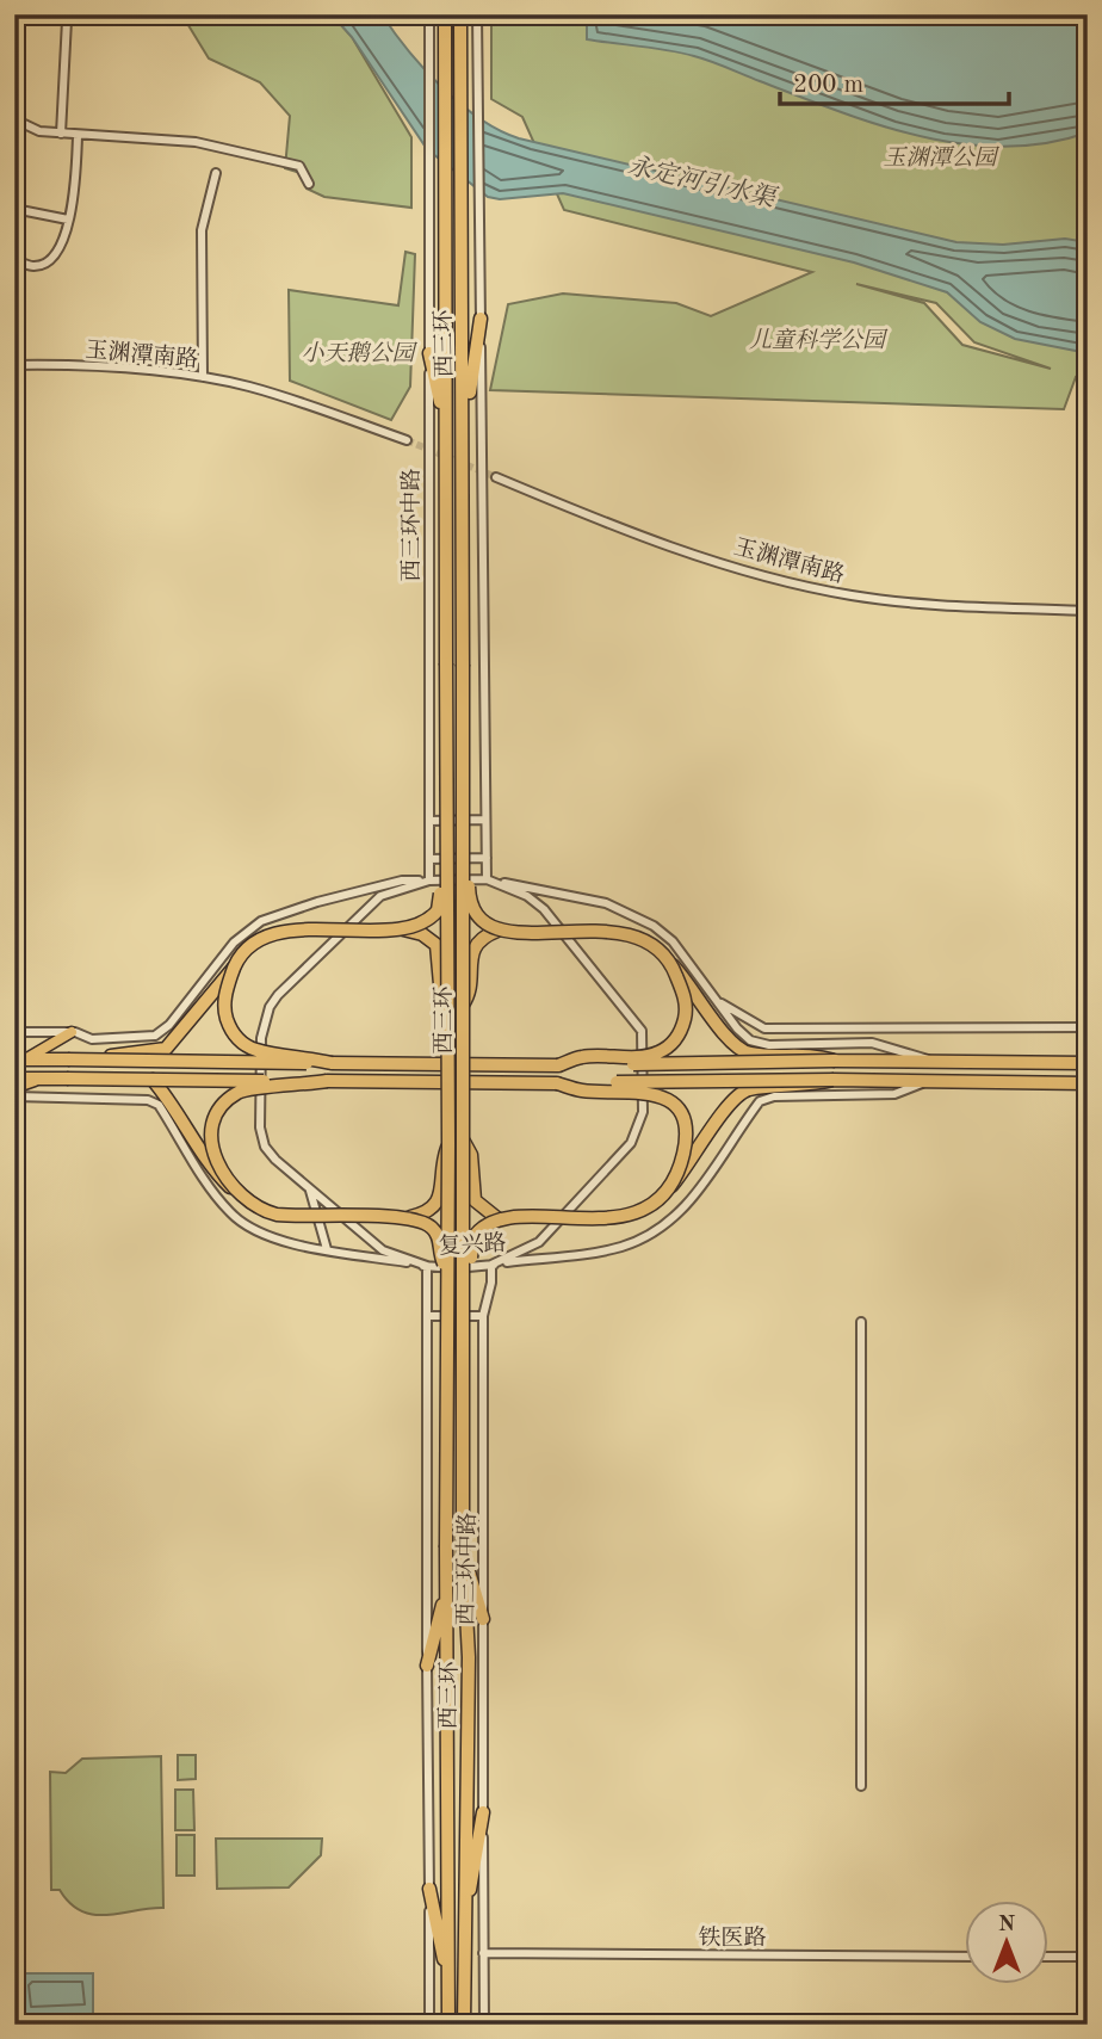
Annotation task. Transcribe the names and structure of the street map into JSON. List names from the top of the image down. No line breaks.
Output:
{"streets":{"highway":["西三环","复兴路"],"street":["玉渊潭南路","西三环中路","铁医路"]},"crossings":[["西三环中路","复兴路"],["西三环中路","铁医路"]],"water":["永定河引水渠"],"parks":["玉渊潭公园","儿童科学公园","小天鹅公园"],"scale_bar":"200 m","north":"top"}
